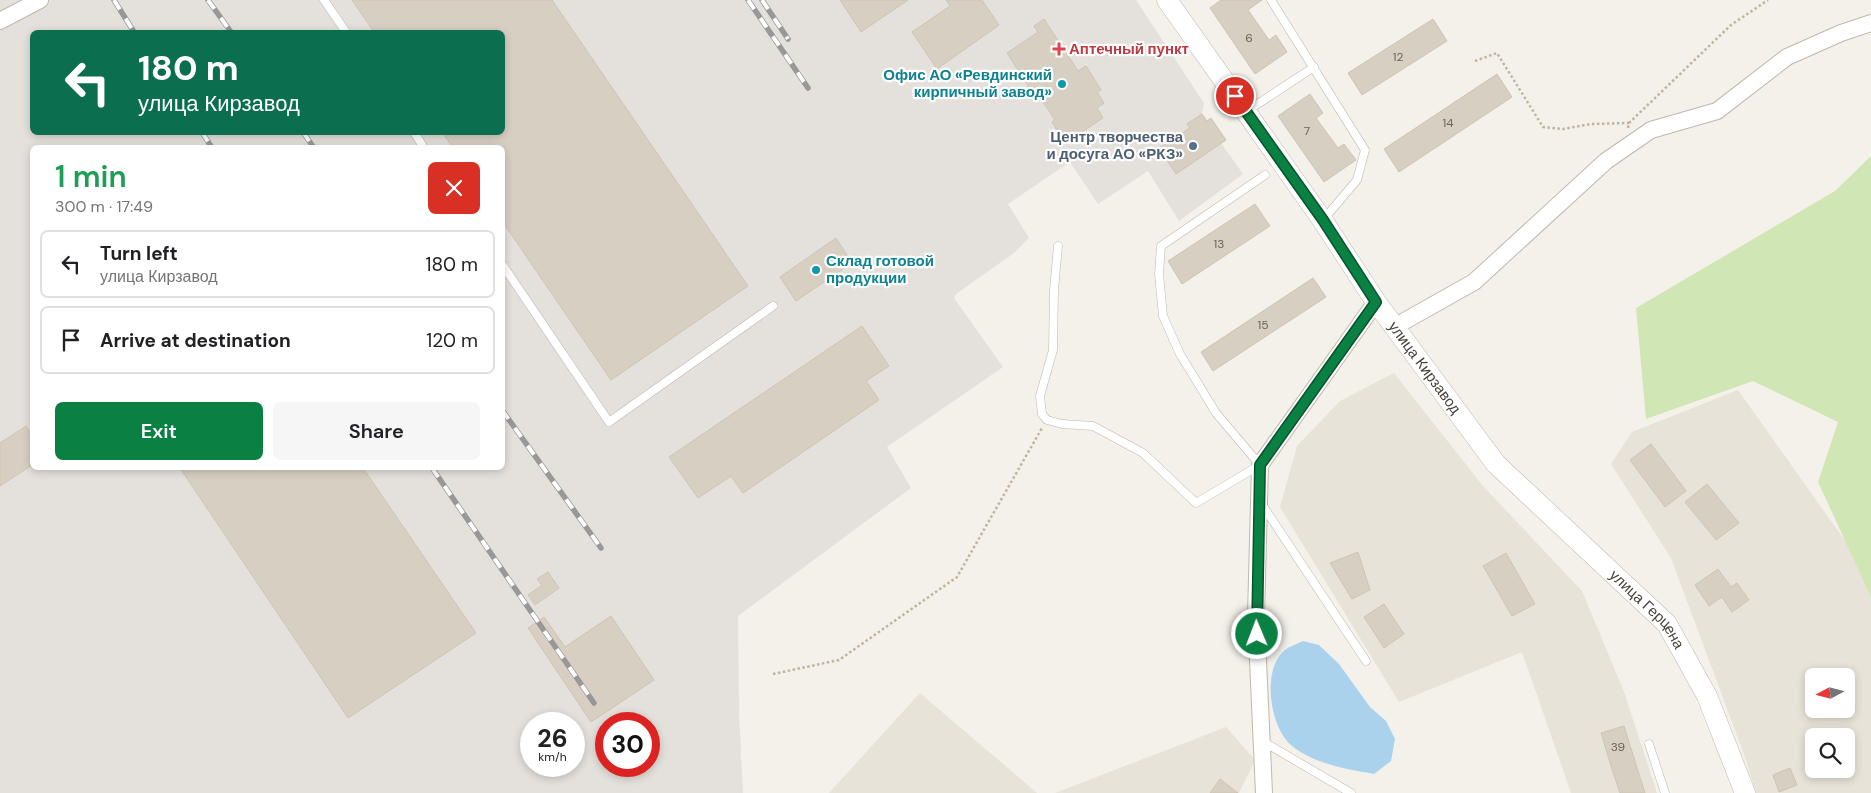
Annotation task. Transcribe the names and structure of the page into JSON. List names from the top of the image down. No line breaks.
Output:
{"streets":{"street":["улица Кирзавод","улица Герцена"]},"crossings":[["улица Кирзавод","улица Герцена"]],"places":{"health":["Аптечный пункт"],"other":["Офис АО «Ревдинский кирпичный завод»","Центр творчества и досуга АО «РКЗ»","Склад готовой продукции"]},"house_numbers":["6","12","14","7","13","15","39"],"north":"left","page":{"turn":["180 m","улица Кирзавод"],"heading":["1 min","300 m · 17:49"],"list":[{"name":"Turn left","note":"улица Кирзавод","value":"180 m"},{"name":"Arrive at destination","value":"120 m"}],"buttons":["Exit","Share"],"speed":"26 km/h","limit":"30"}}
